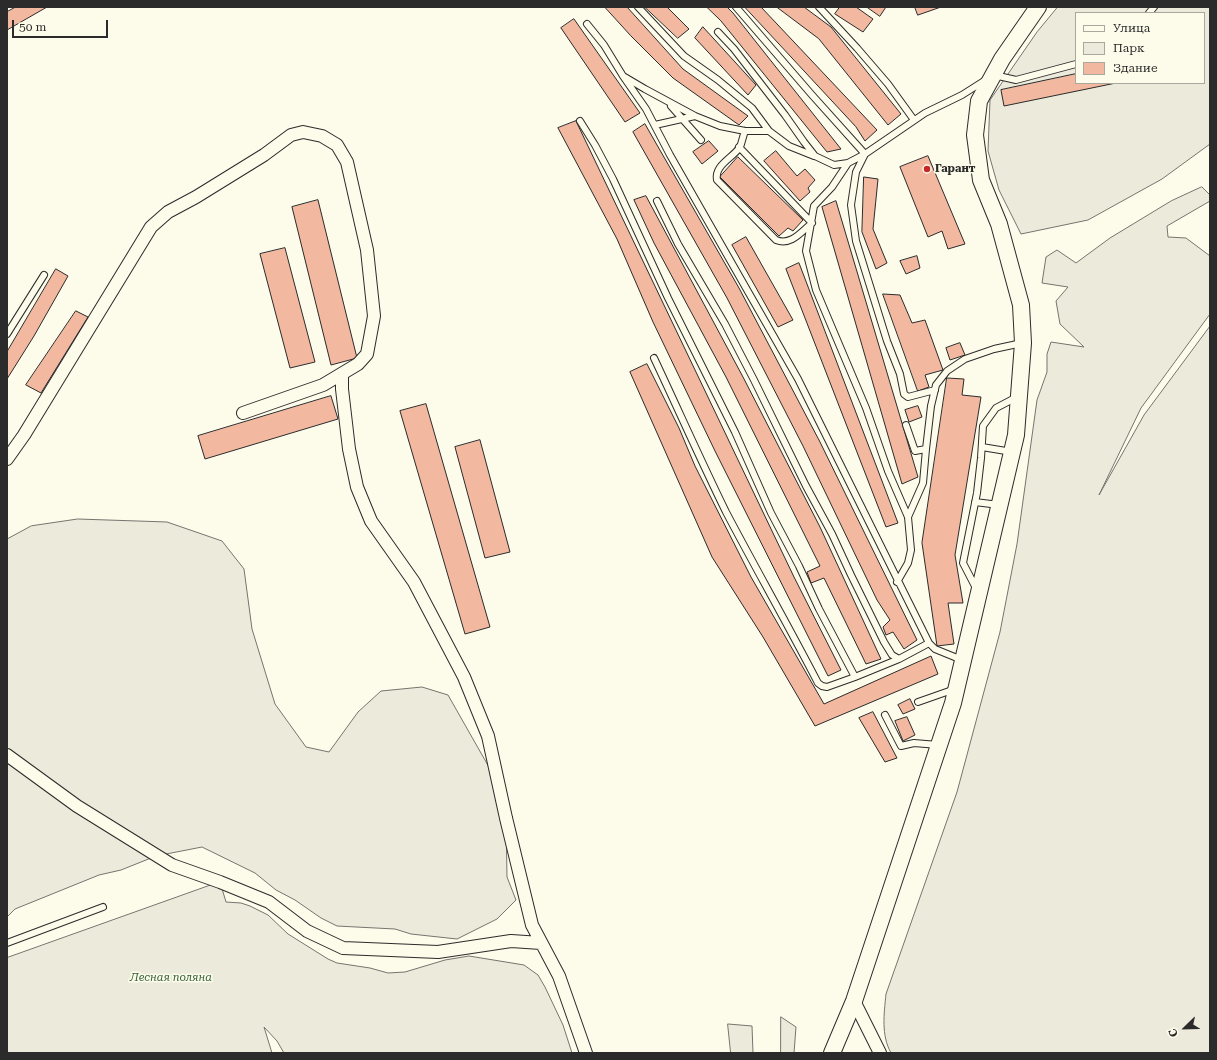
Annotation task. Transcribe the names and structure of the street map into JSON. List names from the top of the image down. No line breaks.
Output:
{"parks":["Лесная поляна"],"places":["Гарант"],"legend":["Улица","Парк","Здание"],"scale_bar":"50 m","north":"bottom left"}
